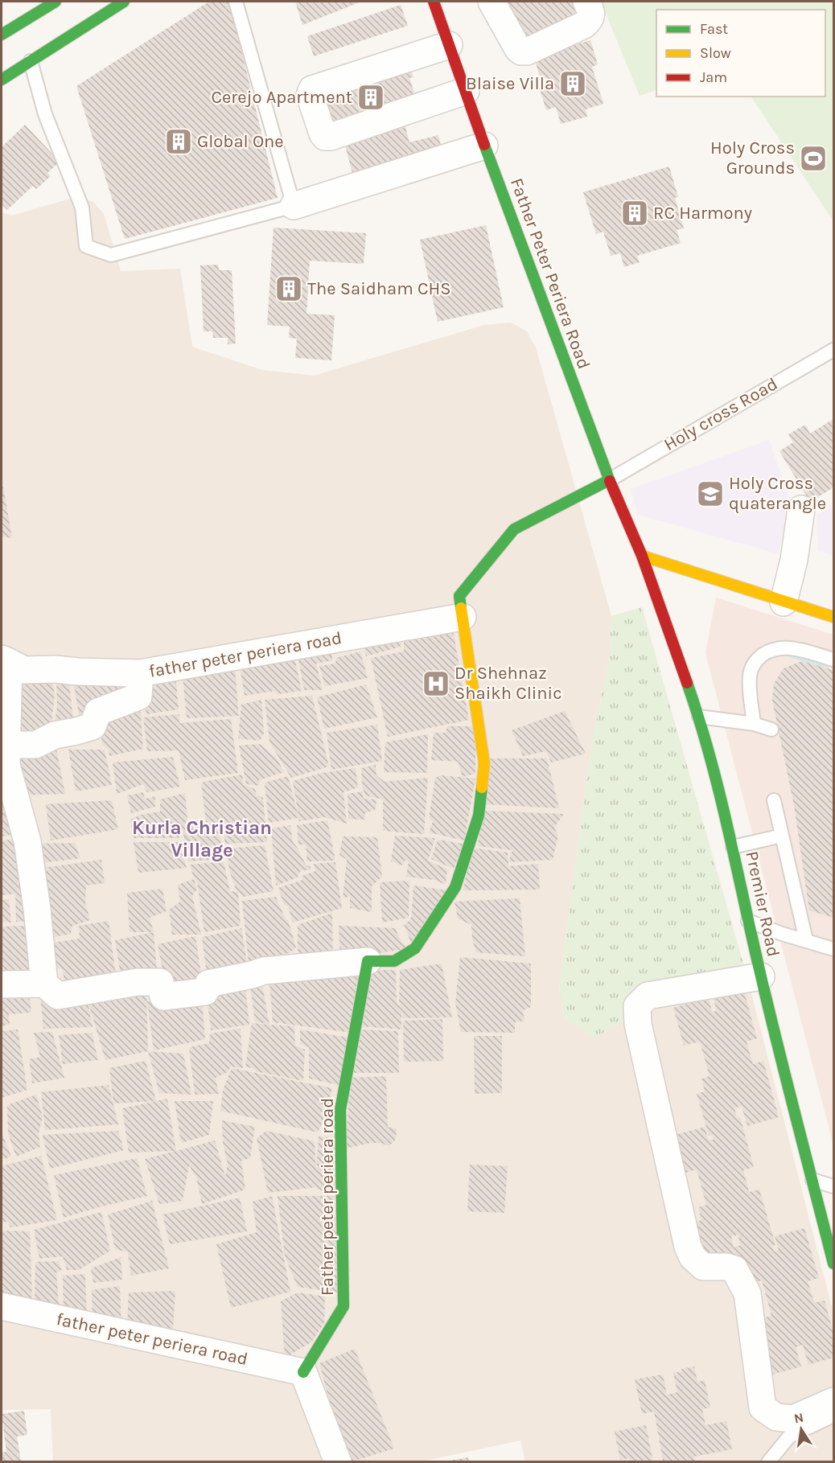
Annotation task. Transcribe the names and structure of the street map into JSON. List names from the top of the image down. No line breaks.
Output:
{"streets":{"street":["Father Peter Periera Road","father peter periera road","Premier Road","Father peter periera road"],"lane":["Holy cross Road"]},"crossings":[["Father Peter Periera Road","Holy cross Road"],["Father Peter Periera Road","Premier Road"],["father peter periera road","Father peter periera road"]],"districts":["Kurla Christian Village"],"places":{"building":["Blaise Villa","Cerejo Apartment","Global One","RC Harmony","The Saidham CHS"],"sports":["Holy Cross Grounds"],"school or university":["Holy Cross quaterangle"],"hospital":["Dr Shehnaz Shaikh Clinic"]},"legend":["Fast","Slow","Jam"],"north":"top"}
